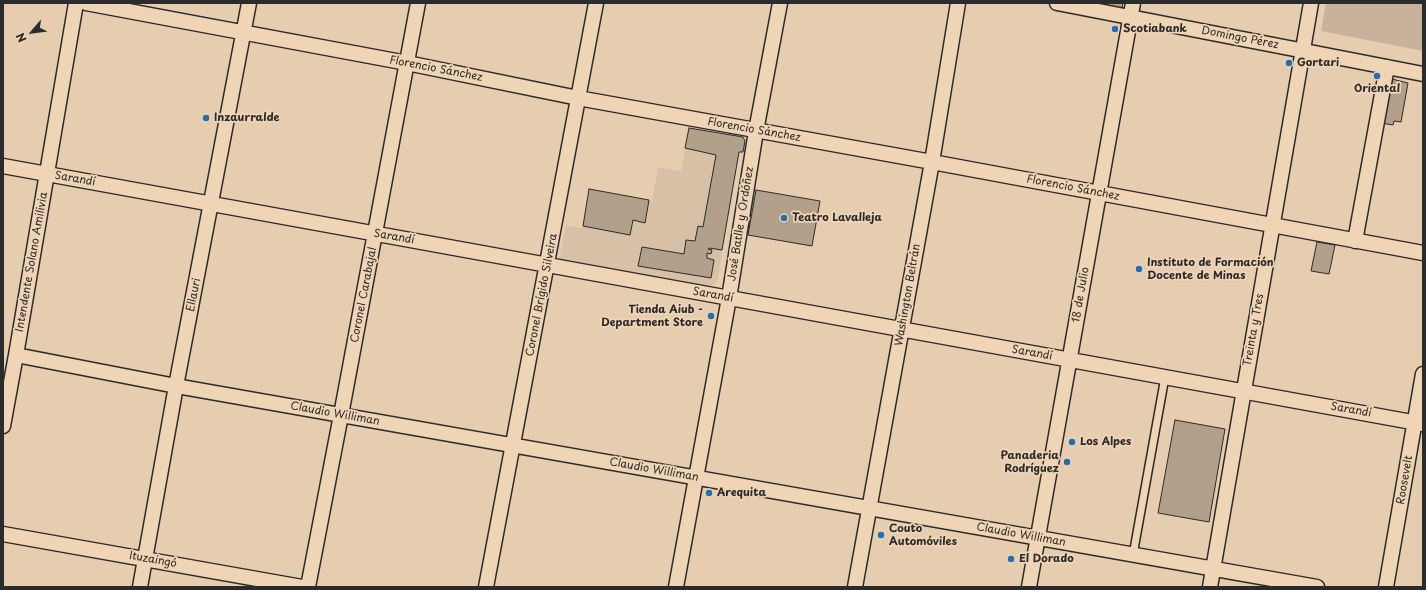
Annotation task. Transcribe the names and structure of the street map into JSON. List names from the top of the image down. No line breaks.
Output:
{"streets":{"street":["Domingo Pérez","Florencio Sánchez","Sarandí","José Batlle y Ordóñez","Intendente Solano Amilivia","Ellauri","Coronel Carabajal","Coronel Brígido Silveira","Washington Beltrán","18 de Julio","Treinta y Tres","Claudio Williman","Roosevelt","Ituzaingó"]},"crossings":[["Domingo Pérez","18 de Julio"],["Domingo Pérez","Treinta y Tres"],["Florencio Sánchez","José Batlle y Ordóñez"],["Florencio Sánchez","Ellauri"],["Florencio Sánchez","Coronel Carabajal"],["Florencio Sánchez","Coronel Brígido Silveira"],["Florencio Sánchez","Washington Beltrán"],["Florencio Sánchez","18 de Julio"],["Florencio Sánchez","Treinta y Tres"],["Sarandí","José Batlle y Ordóñez"],["Sarandí","Intendente Solano Amilivia"],["Sarandí","Ellauri"],["Sarandí","Coronel Carabajal"],["Sarandí","Coronel Brígido Silveira"],["Sarandí","Washington Beltrán"],["Sarandí","18 de Julio"],["Sarandí","Treinta y Tres"],["Sarandí","Roosevelt"],["José Batlle y Ordóñez","Claudio Williman"],["Intendente Solano Amilivia","Claudio Williman"],["Ellauri","Claudio Williman"],["Ellauri","Ituzaingó"],["Coronel Carabajal","Claudio Williman"],["Coronel Brígido Silveira","Claudio Williman"],["Washington Beltrán","Claudio Williman"],["18 de Julio","Claudio Williman"],["Treinta y Tres","Claudio Williman"]],"places":["Scotiabank","Gortari","Oriental","Inzaurralde","Teatro Lavalleja","Instituto de Formación Docente de Minas","Tienda Aiub - Department Store","Los Alpes","Panaderia Rodríguez","Arequita","Couto Automóviles","El Dorado"],"north":"bottom left"}
